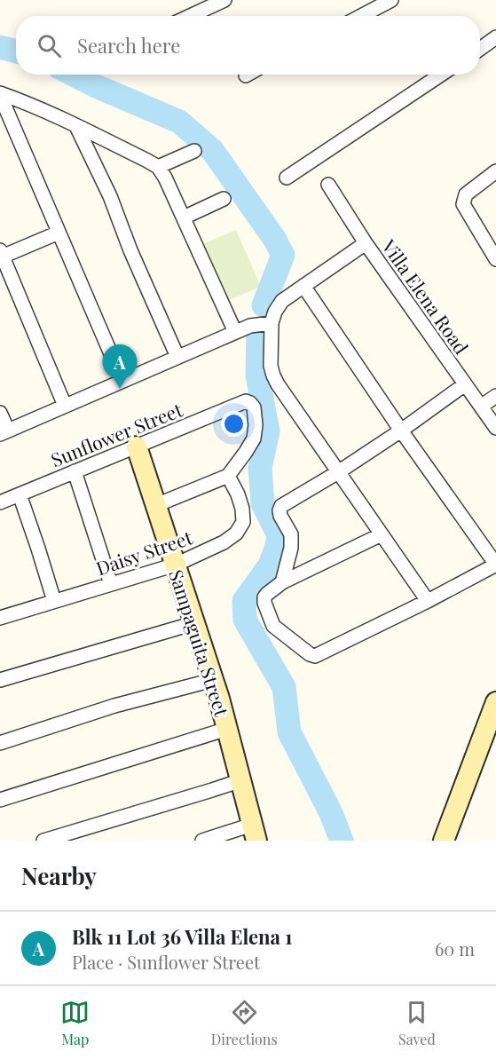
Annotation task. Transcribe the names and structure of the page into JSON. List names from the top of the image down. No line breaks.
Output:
{"streets":{"street":["Villa Elena Road","Sunflower Street","Daisy Street","Sampaguita Street"]},"crossings":[["Sunflower Street","Daisy Street"],["Sunflower Street","Sampaguita Street"],["Daisy Street","Sampaguita Street"]],"page":{"search":"Search here","pins":"A","heading":"Nearby","list":[{"mark":"A","name":"Blk 11 Lot 36 Villa Elena 1","note":"Place · Sunflower Street","value":"60 m"}],"nav":["Map","Directions","Saved"]}}
